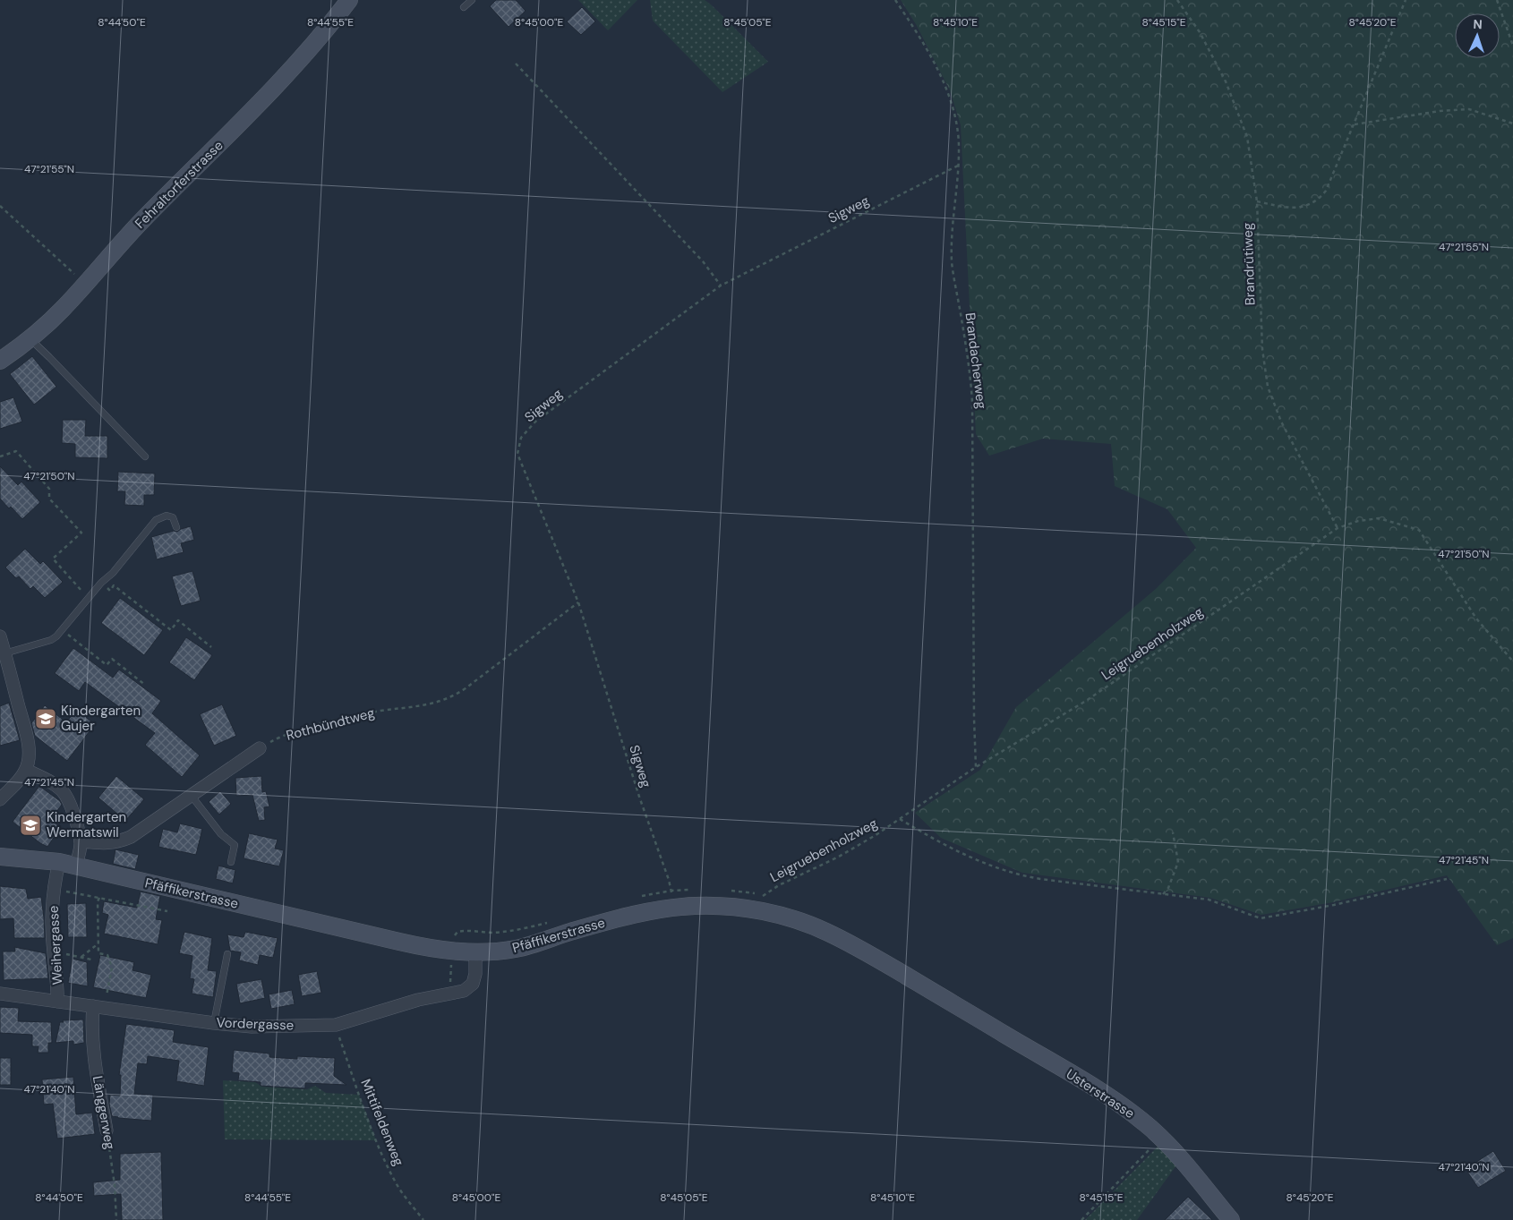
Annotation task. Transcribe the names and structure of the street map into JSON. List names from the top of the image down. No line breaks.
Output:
{"streets":{"main road":["Fehraltorferstrasse","Pfäffikerstrasse","Usterstrasse"],"street":["Weihergasse","Vordergasse","Länggerweg"],"path":["Sigweg","Brandrütiweg","Brandacherweg","Leigruebenholzweg","Rothbündtweg","Mittifeldenweg"]},"crossings":[["Sigweg","Brandacherweg"],["Sigweg","Rothbündtweg"],["Brandrütiweg","Leigruebenholzweg"],["Brandacherweg","Leigruebenholzweg"],["Pfäffikerstrasse","Weihergasse"],["Pfäffikerstrasse","Vordergasse"],["Pfäffikerstrasse","Usterstrasse"],["Weihergasse","Vordergasse"],["Vordergasse","Länggerweg"],["Vordergasse","Mittifeldenweg"]],"places":{"school or university":["Kindergarten Gujer","Kindergarten Wermatswil"]},"north":"top","coordinates":["8°44'50\"E","8°44'55\"E","8°45'00\"E","8°45'05\"E","8°45'10\"E","8°45'15\"E","8°45'20\"E","47°21'55\"N","47°21'50\"N","47°21'45\"N","47°21'40\"N"]}
